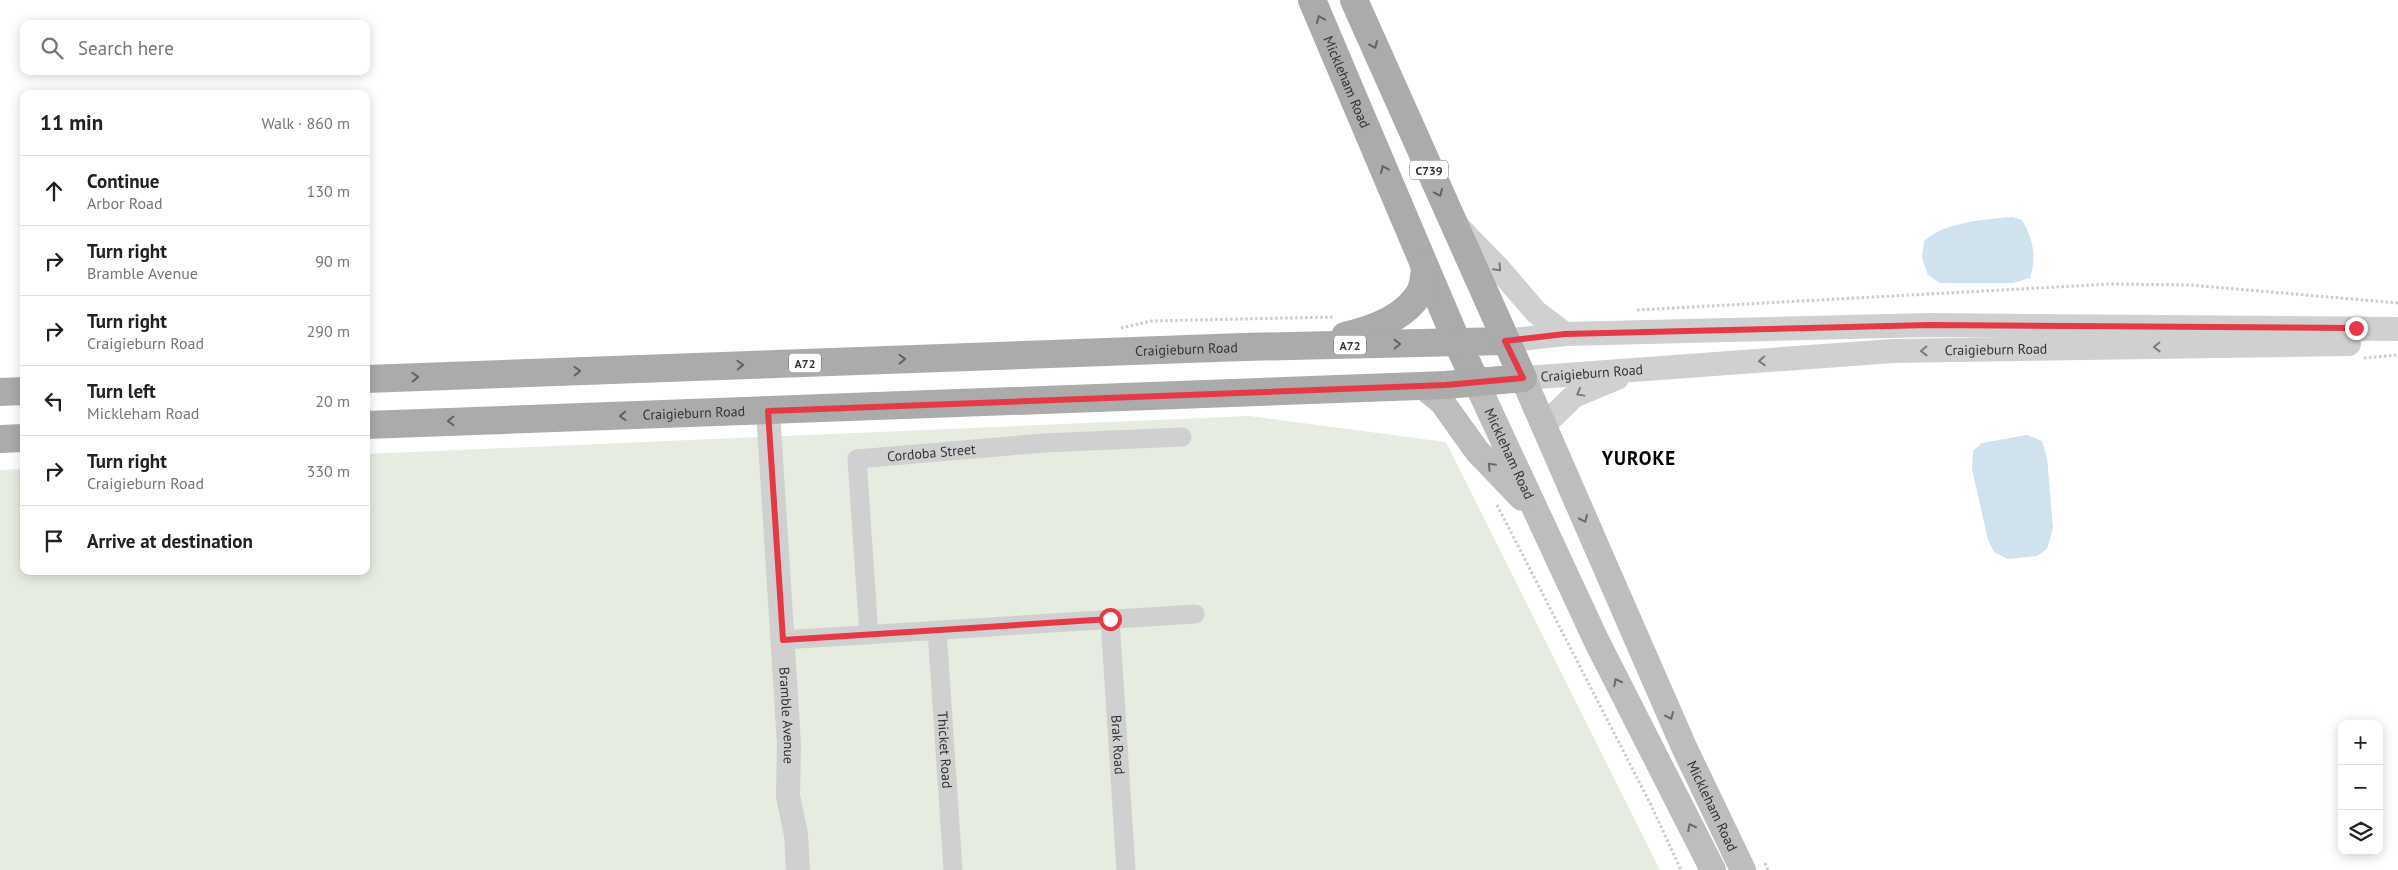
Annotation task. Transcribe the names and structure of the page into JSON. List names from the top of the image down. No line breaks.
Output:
{"streets":{"main road":["Mickleham Road","C739","A72","Craigieburn Road"],"street":["Cordoba Street","Bramble Avenue","Brak Road","Thicket Road"]},"crossings":[["Mickleham Road","Craigieburn Road"],["Craigieburn Road","Bramble Avenue"]],"districts":["YUROKE"],"page":{"search":"Search here","heading":["11 min","Walk · 860 m"],"list":[["Continue","Arbor Road","130 m"],["Turn right","Bramble Avenue","90 m"],["Turn right","Craigieburn Road","290 m"],["Turn left","Mickleham Road","20 m"],["Turn right","Craigieburn Road","330 m"],"Arrive at destination"],"map_buttons":["+","−"]}}
